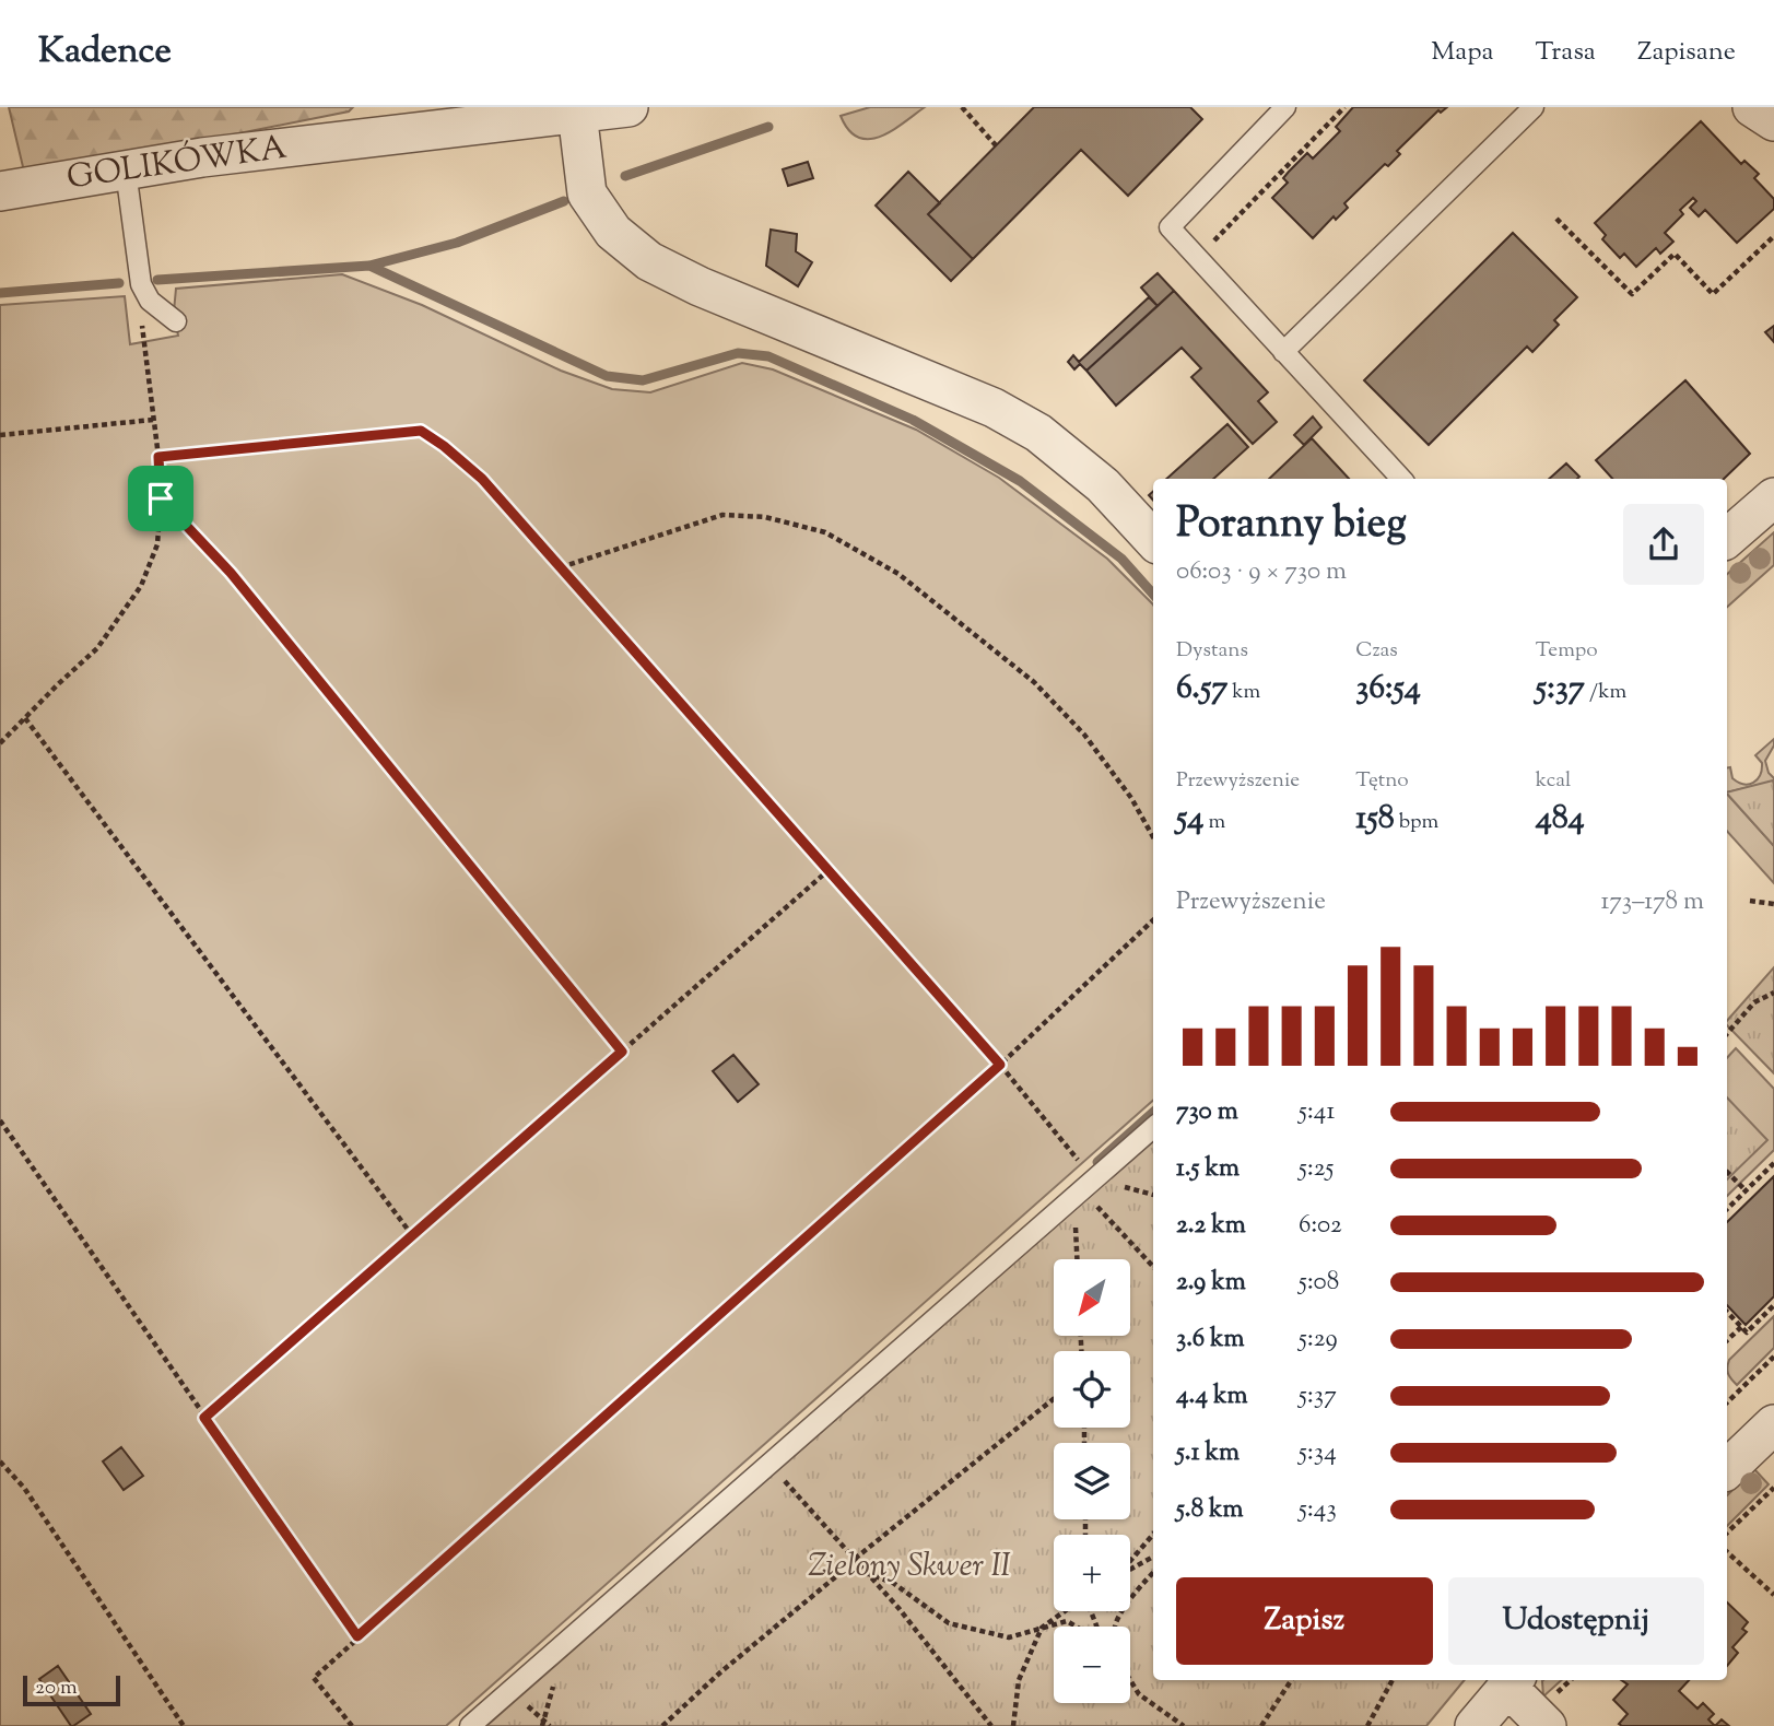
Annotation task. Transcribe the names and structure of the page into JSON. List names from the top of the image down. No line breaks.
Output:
{"streets":{"street":["GOLIKÓWKA"]},"parks":["Zielony Skwer II"],"scale_bar":"20 m","north":"bottom left","page":{"header":"Kadence","nav":["Mapa","Trasa","Zapisane"],"heading":["Poranny bieg","06:03 · 9 × 730 m"],"stats":[["Dystans","6.57 km"],["Czas","36:54"],["Tempo","5:37 /km"],["Przewyższenie","54 m"],["Tętno","158 bpm"],["kcal","484"]],"chart":["Przewyższenie","173–178 m"],"list":[{"name":"730 m","note":"5:41"},{"name":"1.5 km","note":"5:25"},{"name":"2.2 km","note":"6:02"},{"name":"2.9 km","note":"5:08"},{"name":"3.6 km","note":"5:29"},{"name":"4.4 km","note":"5:37"},{"name":"5.1 km","note":"5:34"},{"name":"5.8 km","note":"5:43"}],"map_buttons":["+","−"],"buttons":["Zapisz","Udostępnij"],"scale":"20 m"}}
